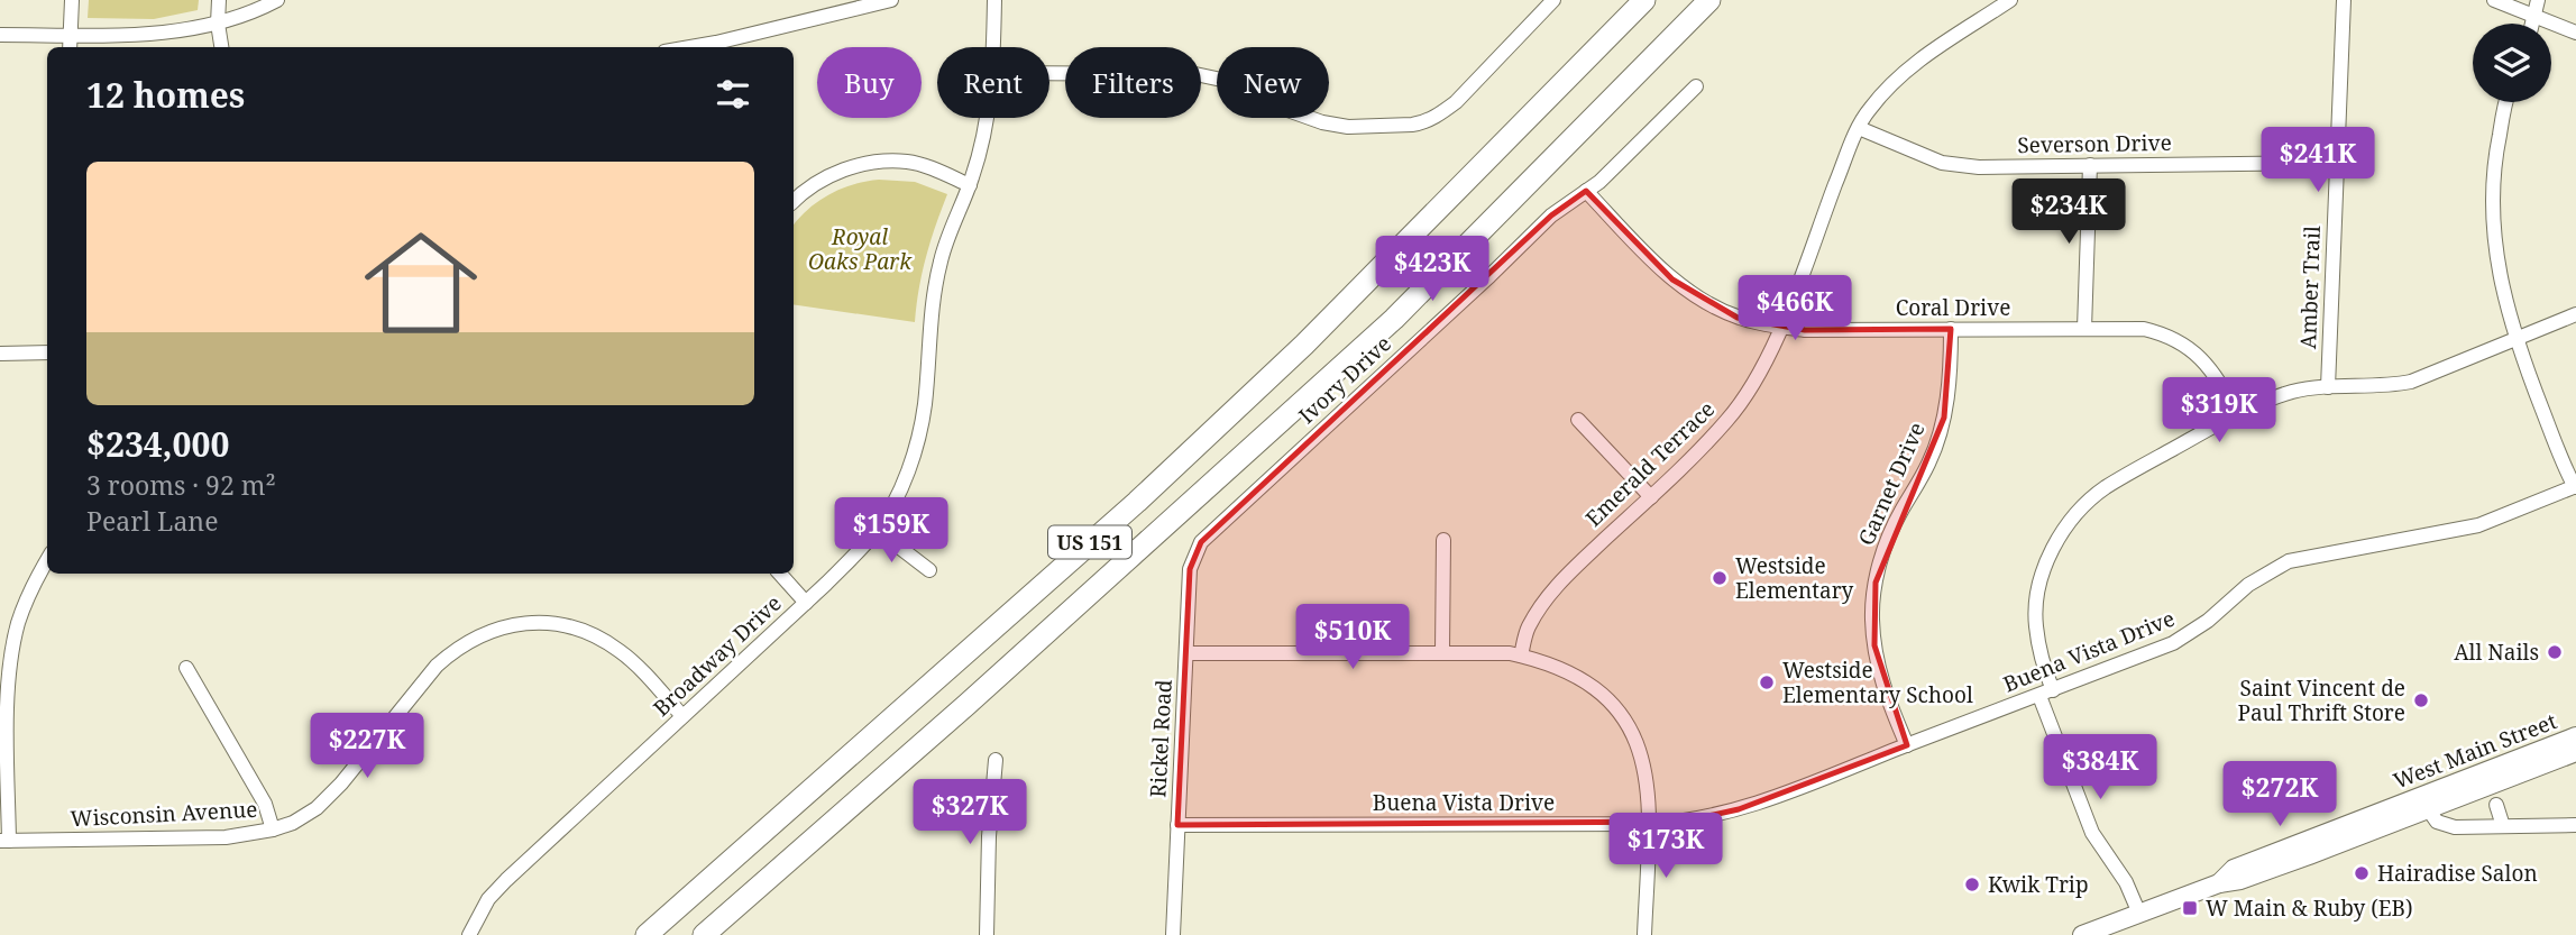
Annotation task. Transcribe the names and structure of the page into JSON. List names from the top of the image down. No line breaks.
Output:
{"streets":{"highway":["US 151"],"main road":["West Main Street"],"street":["Severson Drive","Amber Trail","Coral Drive","Ivory Drive","Emerald Terrace","Garnet Drive","Buena Vista Drive","Broadway Drive","Rickel Road","Wisconsin Avenue"]},"crossings":[["Severson Drive","Amber Trail"],["Severson Drive","Emerald Terrace"],["Coral Drive","Ivory Drive"],["Coral Drive","Emerald Terrace"],["Coral Drive","Garnet Drive"],["Ivory Drive","Rickel Road"],["Garnet Drive","Buena Vista Drive"],["Buena Vista Drive","Rickel Road"],["Broadway Drive","Wisconsin Avenue"]],"parks":["Royal Oaks Park"],"places":{"other":["Westside Elementary","All Nails","Westside Elementary School","Saint Vincent de Paul Thrift Store","Hairadise Salon","Kwik Trip"],"transit":["W Main & Ruby (EB)"]},"page":{"chip":["Buy","Rent","Filters","New"],"heading":"12 homes","price":["$241K","$234K","$423K","$466K","$319K","$159K","$510K","$227K","$384K","$272K","$327K","$173K"],"list":[{"name":"$234,000","note":"3 rooms · 92 m² · Pearl Lane"}]}}
